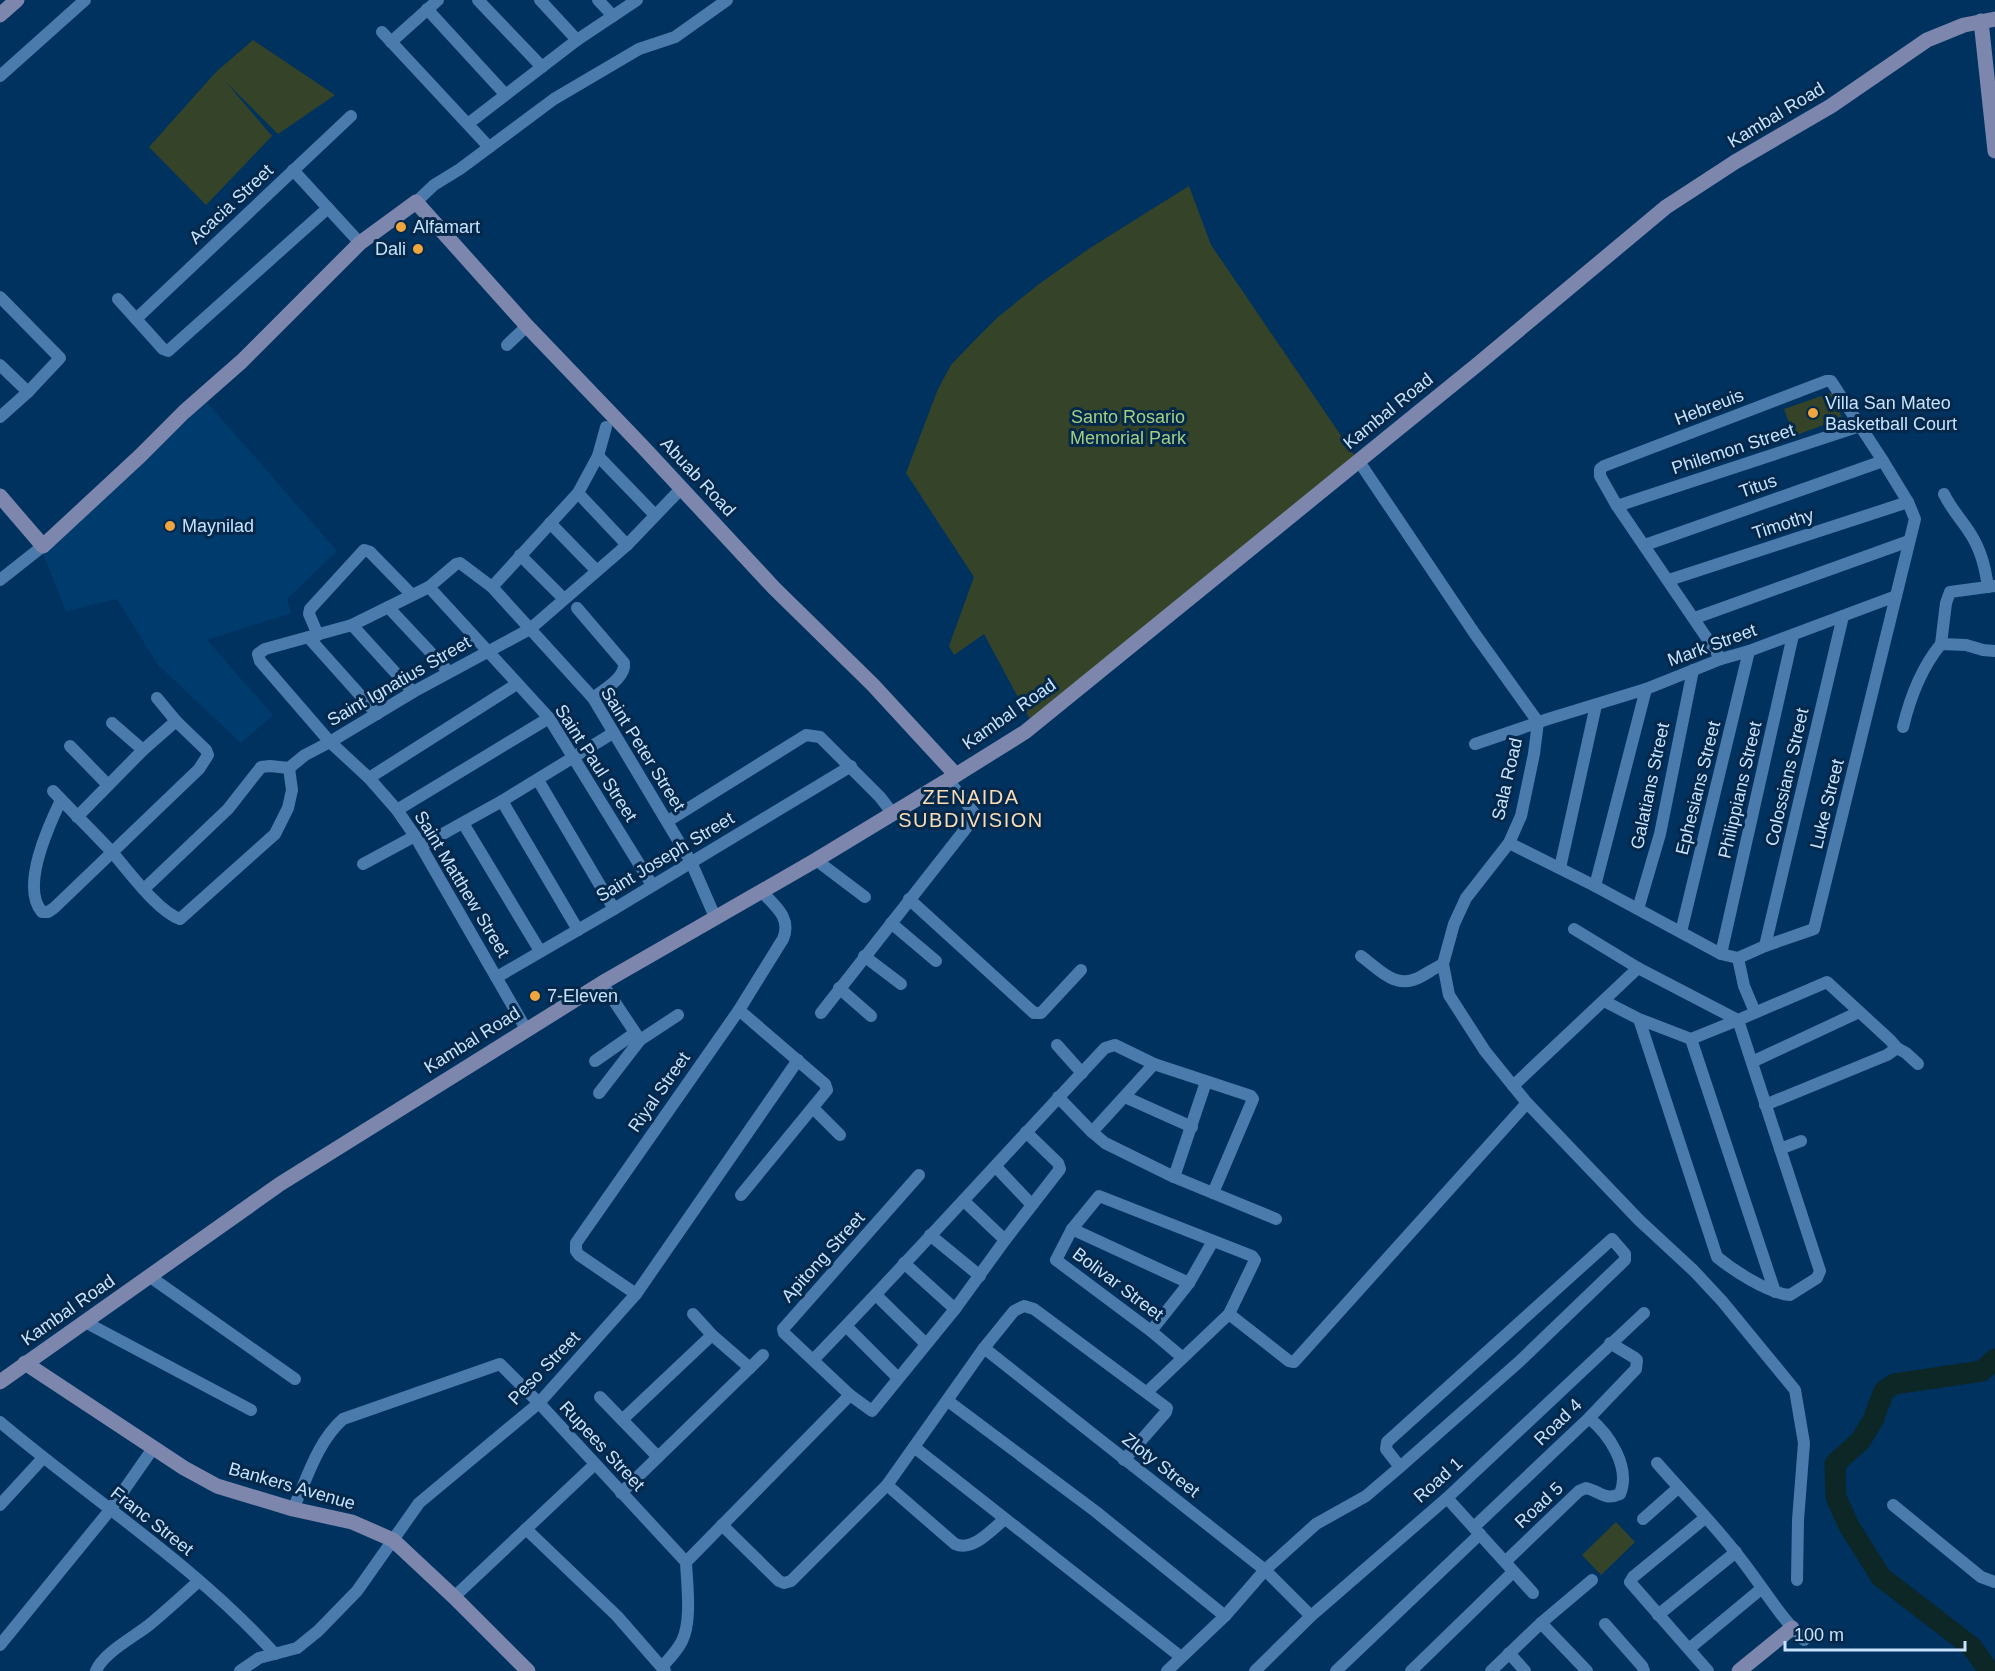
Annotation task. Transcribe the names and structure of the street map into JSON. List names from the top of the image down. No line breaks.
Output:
{"streets":{"main road":["Kambal Road","Abuab Road","Bankers Avenue"],"street":["Acacia Street","Hebreuis","Philemon Street","Titus","Timothy","Mark Street","Saint Ignatius Street","Saint Peter Street","Saint Paul Street","Colossians Street","Sala Road","Galatians Street","Ephesians Street","Philippians Street","Luke Street","Saint Joseph Street","Saint Matthew Street","Riyal Street","Apitong Street","Bolivar Street","Peso Street","Road 4","Rupees Street","Zloty Street","Road 1","Road 5","Franc Street"]},"crossings":[["Kambal Road","Abuab Road"],["Kambal Road","Saint Peter Street"],["Kambal Road","Sala Road"],["Kambal Road","Saint Matthew Street"],["Kambal Road","Riyal Street"],["Kambal Road","Bankers Avenue"],["Hebreuis","Philemon Street"],["Hebreuis","Luke Street"],["Philemon Street","Luke Street"],["Titus","Luke Street"],["Timothy","Luke Street"],["Mark Street","Colossians Street"],["Mark Street","Sala Road"],["Mark Street","Galatians Street"],["Mark Street","Ephesians Street"],["Mark Street","Philippians Street"],["Mark Street","Luke Street"],["Saint Ignatius Street","Saint Peter Street"],["Saint Ignatius Street","Saint Paul Street"],["Saint Ignatius Street","Saint Matthew Street"],["Saint Peter Street","Saint Paul Street"],["Saint Peter Street","Saint Joseph Street"],["Saint Paul Street","Saint Joseph Street"],["Colossians Street","Luke Street"],["Saint Joseph Street","Saint Matthew Street"],["Riyal Street","Peso Street"],["Peso Street","Rupees Street"],["Peso Street","Bankers Avenue"],["Peso Street","Franc Street"],["Road 4","Road 1"],["Road 4","Road 5"],["Rupees Street","Bankers Avenue"],["Zloty Street","Road 1"]],"districts":["ZENAIDA SUBDIVISION"],"parks":["Santo Rosario Memorial Park"],"places":["Alfamart","Dali","Villa San Mateo Basketball Court","Maynilad","7-Eleven"],"scale_bar":"100 m"}
